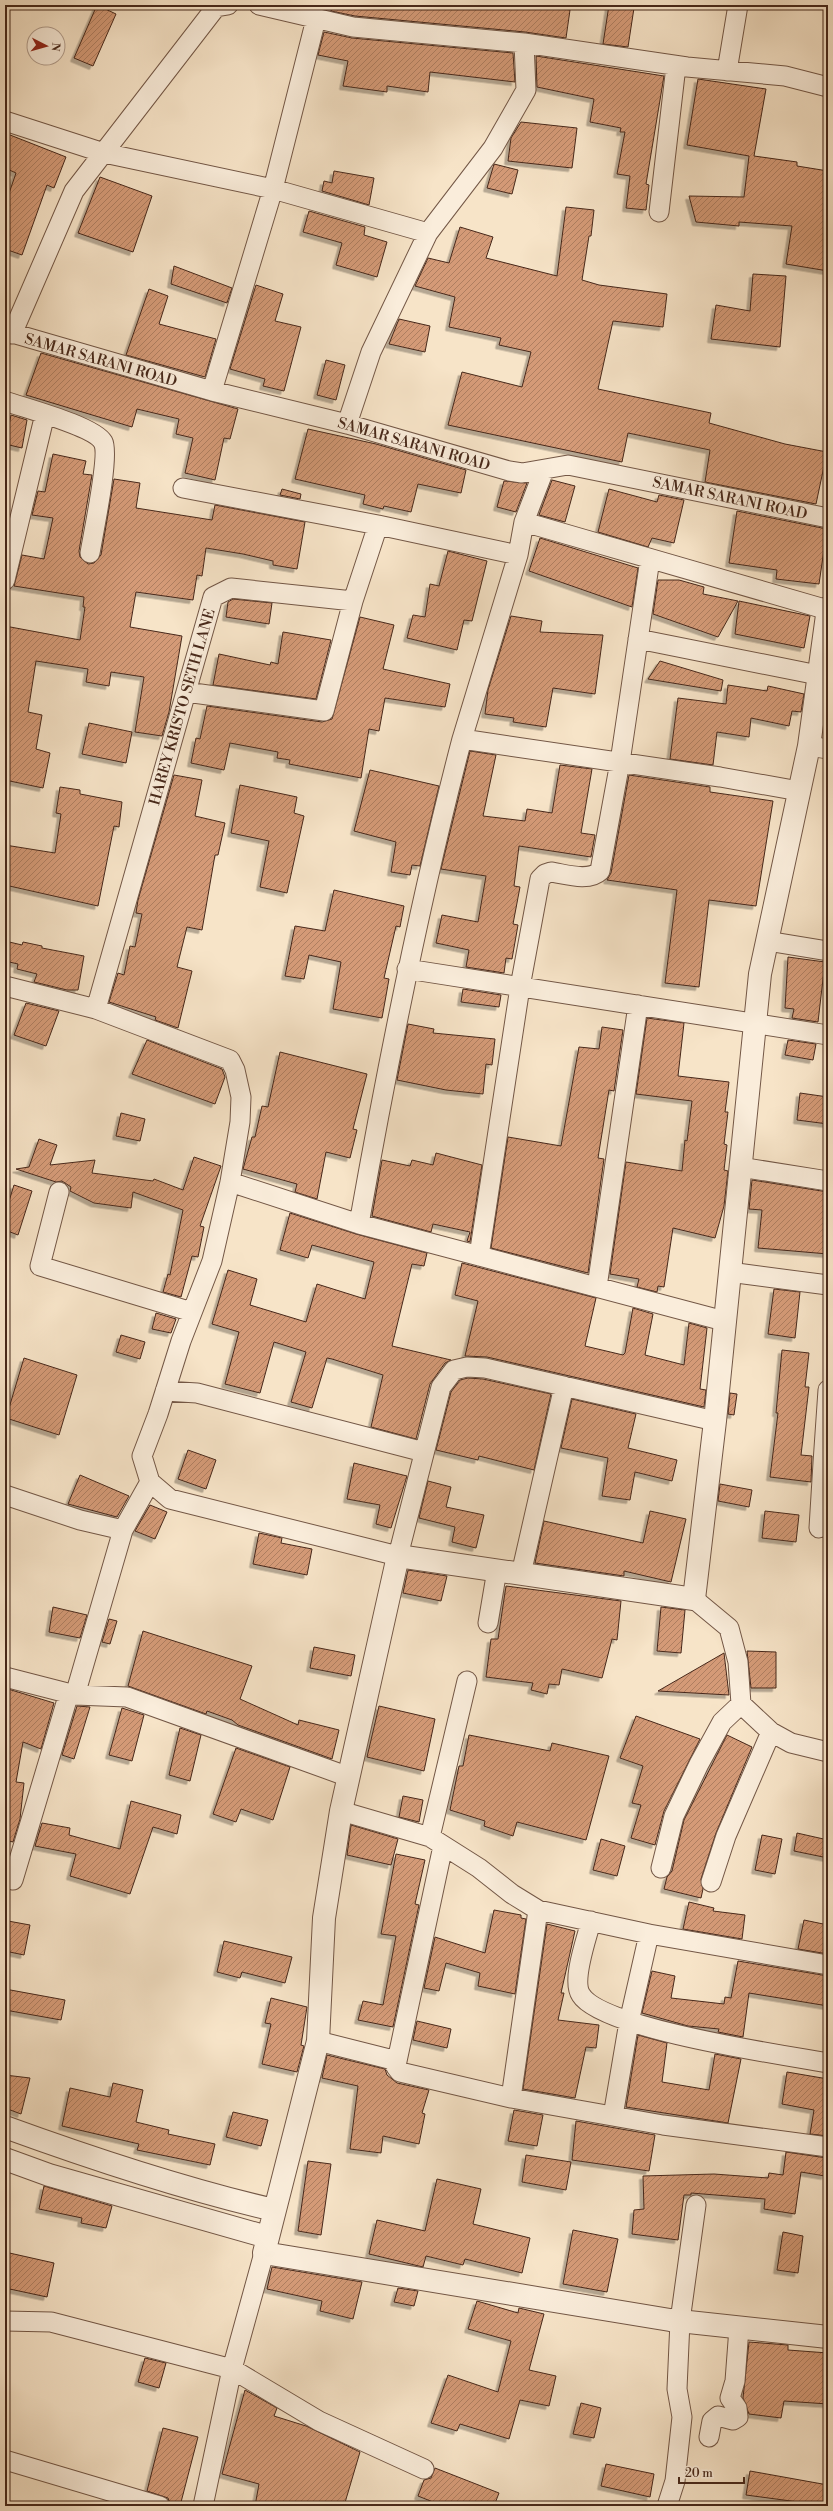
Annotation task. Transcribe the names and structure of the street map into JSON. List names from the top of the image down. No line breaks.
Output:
{"streets":{"street":["SAMAR SARANI ROAD","HAREY KRISTO SETH LANE"]},"scale_bar":"20 m","north":"right"}
